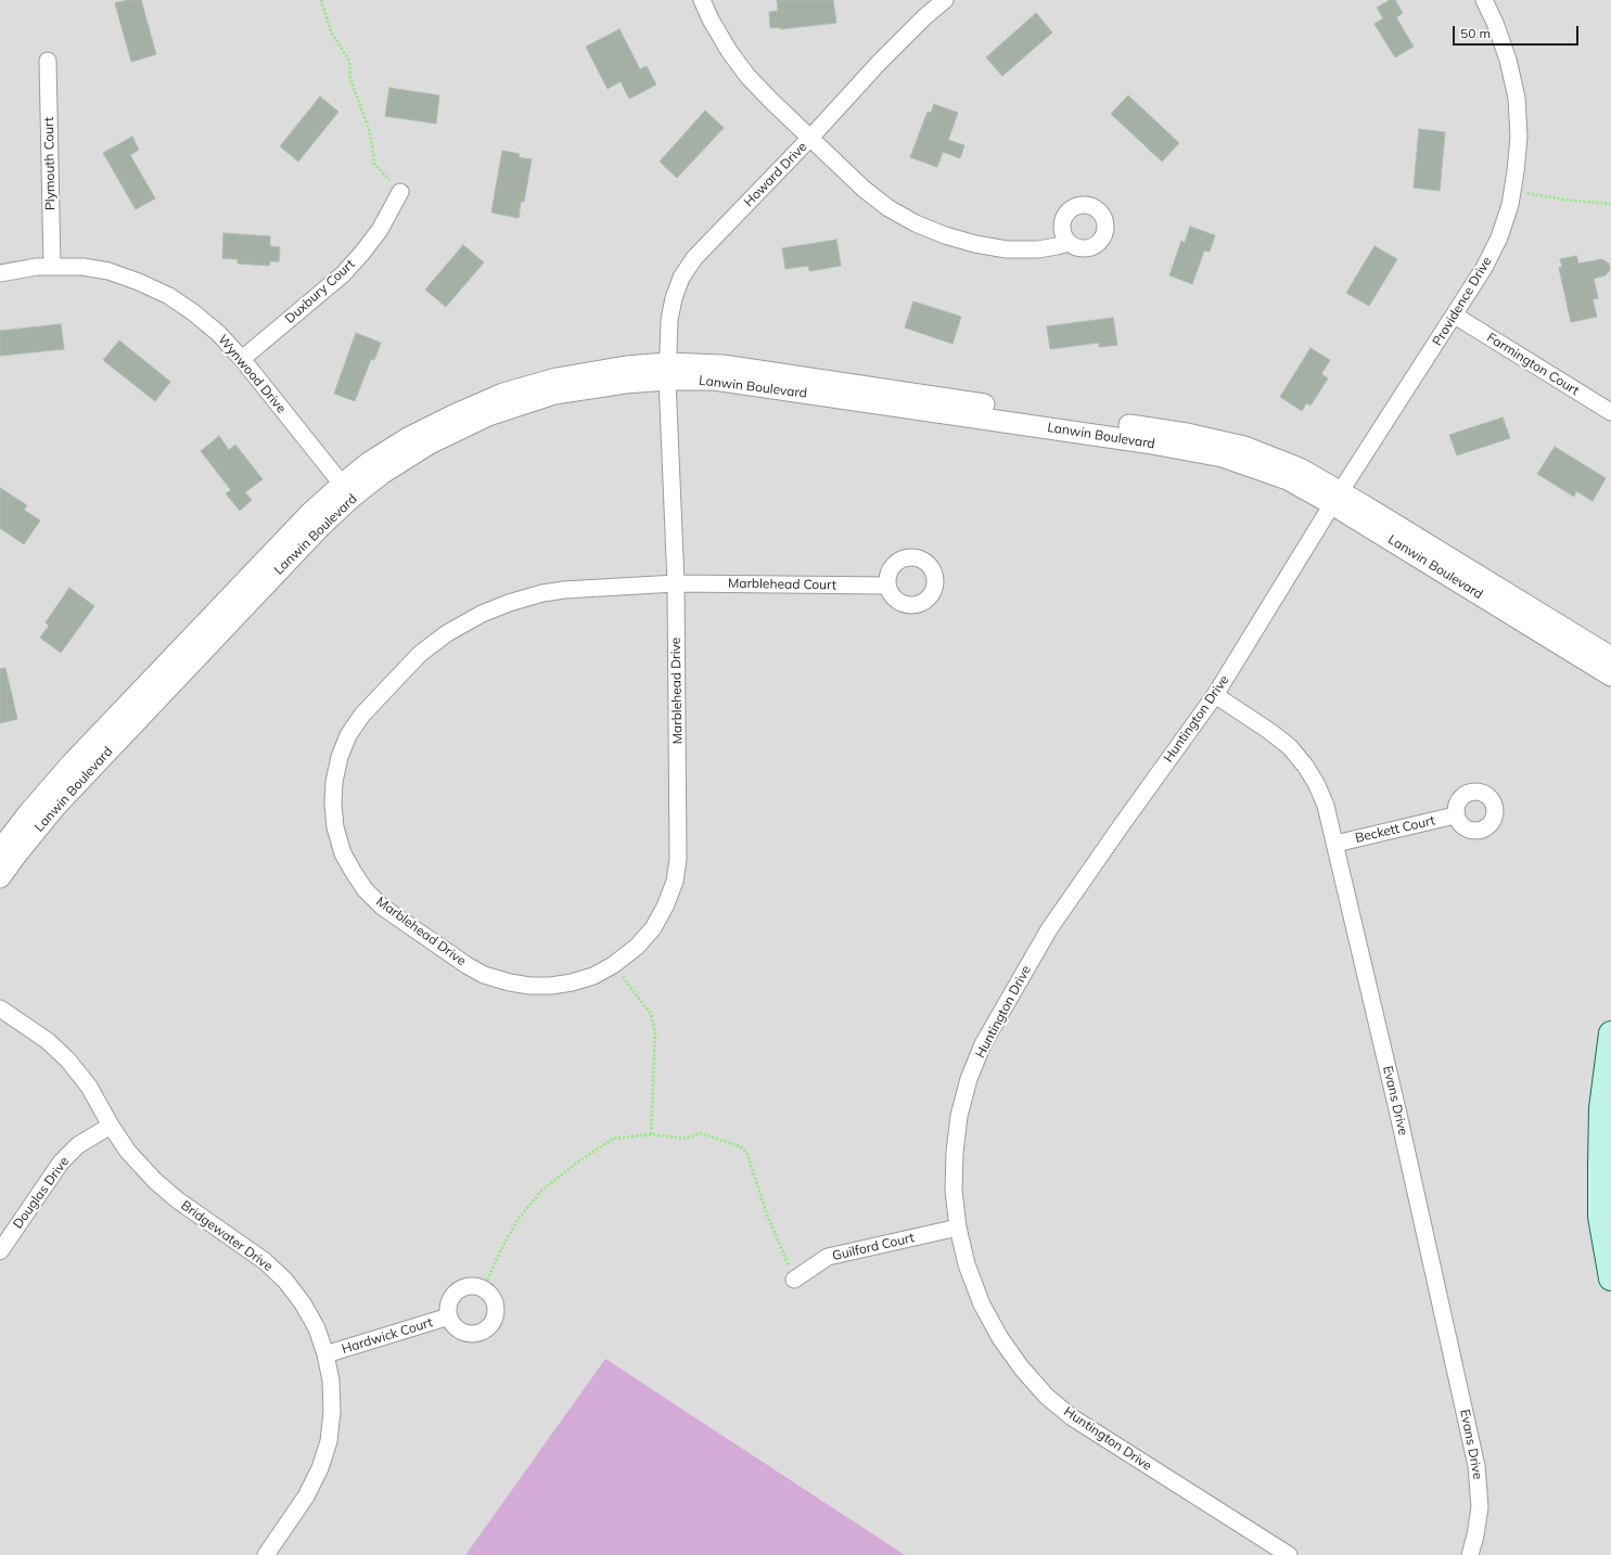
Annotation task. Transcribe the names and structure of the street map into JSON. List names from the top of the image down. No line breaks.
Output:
{"streets":{"street":["Plymouth Court","Howard Drive","Duxbury Court","Providence Drive","Farmington Court","Wynwood Drive","Lanwin Boulevard","Marblehead Court","Marblehead Drive","Huntington Drive","Beckett Court","Evans Drive","Douglas Drive","Bridgewater Drive","Guilford Court","Hardwick Court"]},"crossings":[["Plymouth Court","Wynwood Drive"],["Howard Drive","Lanwin Boulevard"],["Howard Drive","Marblehead Drive"],["Duxbury Court","Wynwood Drive"],["Providence Drive","Farmington Court"],["Providence Drive","Lanwin Boulevard"],["Providence Drive","Huntington Drive"],["Wynwood Drive","Lanwin Boulevard"],["Lanwin Boulevard","Marblehead Drive"],["Lanwin Boulevard","Huntington Drive"],["Marblehead Court","Marblehead Drive"],["Huntington Drive","Evans Drive"],["Huntington Drive","Guilford Court"],["Beckett Court","Evans Drive"],["Douglas Drive","Bridgewater Drive"],["Bridgewater Drive","Hardwick Court"]],"scale_bar":"50 m"}
